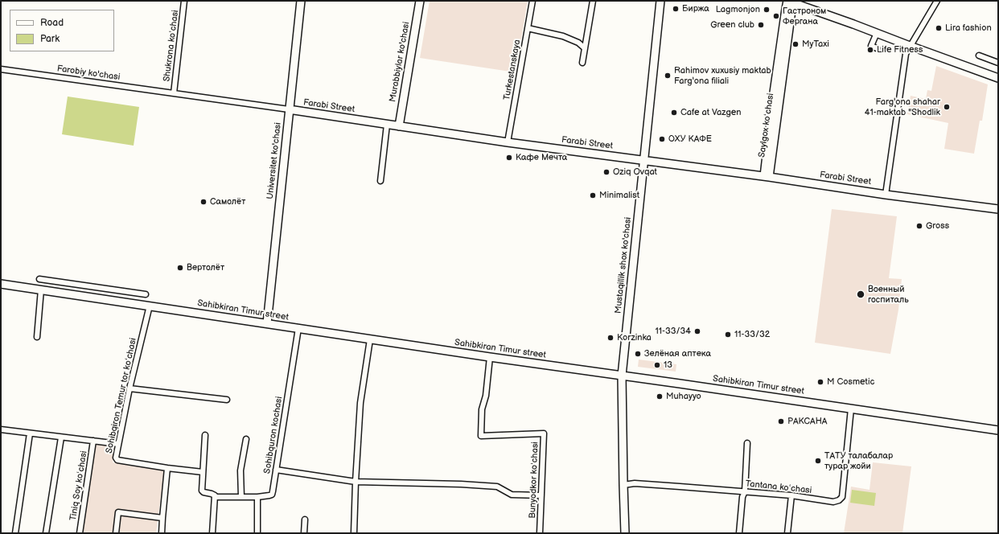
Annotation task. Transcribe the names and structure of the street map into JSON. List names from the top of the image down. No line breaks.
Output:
{"streets":{"main road":["Murabbiylar ko'chasi","Farabi Street","Saylgox koʻchasi","Universitet ko'chasi","Mustaqillik shox ko'chasi","Sahibkiran Timur street"],"street":["Shukrona koʻchasi","Turkestanskaya","Farobiy ko'chasi","Sohibqiron Temur tor koʻchasi","Sohibquron kochasi","Bunyodkor koʻchasi","Tiniq Soy koʻchasi","Tantana koʻchasi"]},"crossings":[["Shukrona koʻchasi","Farobiy ko'chasi"],["Shukrona koʻchasi","Farabi Street"],["Murabbiylar ko'chasi","Farabi Street"],["Turkestanskaya","Farabi Street"],["Farobiy ko'chasi","Farabi Street"],["Farabi Street","Saylgox koʻchasi"],["Farabi Street","Universitet ko'chasi"],["Farabi Street","Mustaqillik shox ko'chasi"],["Universitet ko'chasi","Sahibkiran Timur street"],["Mustaqillik shox ko'chasi","Sahibkiran Timur street"],["Mustaqillik shox ko'chasi","Tantana koʻchasi"],["Sahibkiran Timur street","Sohibqiron Temur tor koʻchasi"],["Sahibkiran Timur street","Sohibquron kochasi"],["Sahibkiran Timur street","Bunyodkor koʻchasi"],["Sahibkiran Timur street","Tantana koʻchasi"],["Sohibqiron Temur tor koʻchasi","Tiniq Soy koʻchasi"]],"places":["Биржа","Lagmonjon","Гастроном Фергана","Green club","Lira fashion","MyTaxi","Life Fitness","Rahimov xuxusiy maktab Farg'ona filiali","Farg'ona shahar 41-maktab \"Shodlik","Cafe at Vazgen","ОХУ КАФЕ","Кафе Мечта","Oziq Ovqat","Minimalist","Самолёт","Gross","Вертолёт","Военный госпиталь","11-33/34","11-33/32","Korzinka","Зелёная аптека","13","M Cosmetic","Muhayyo","РАКСАНА","ТАТУ талабалар турар жойи"],"legend":["Road","Park"]}
